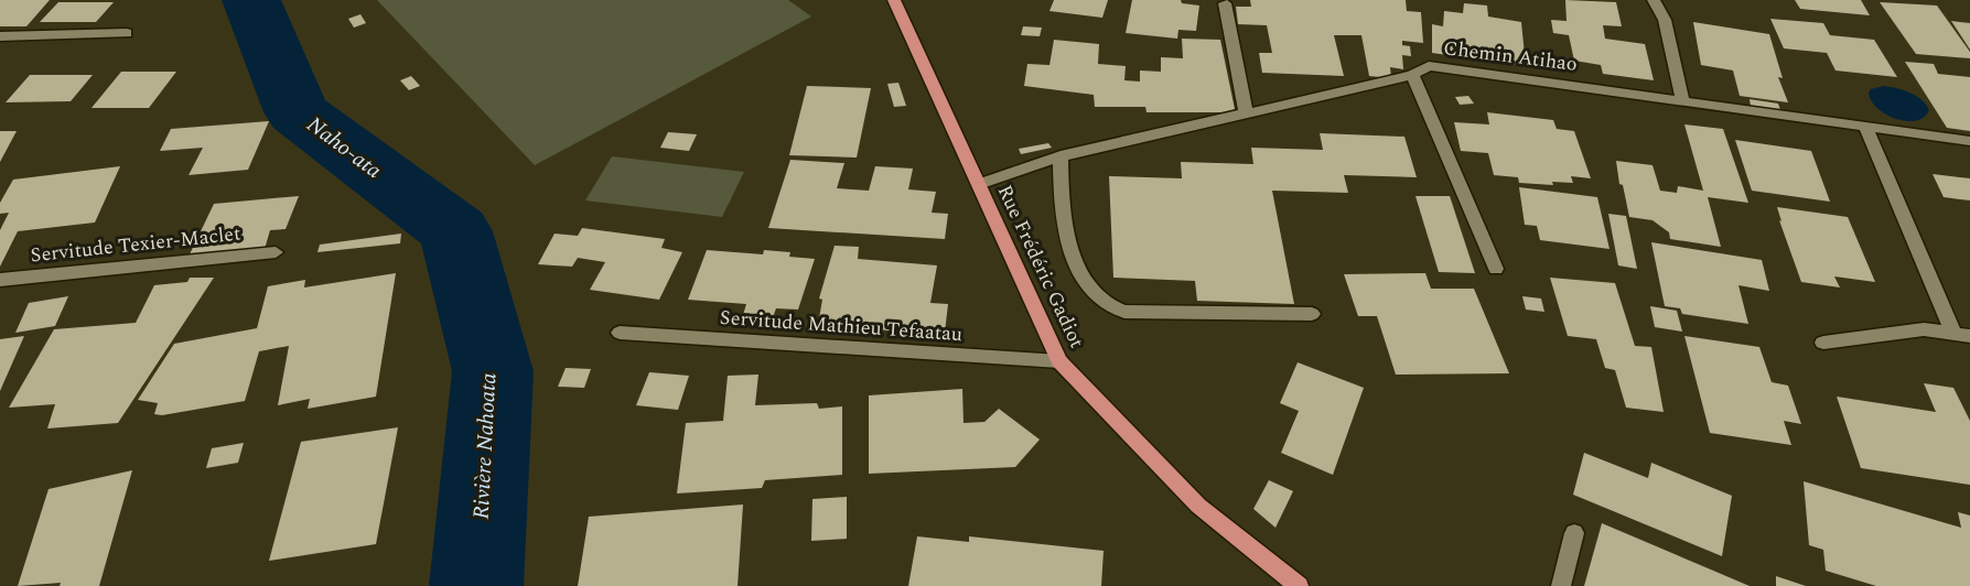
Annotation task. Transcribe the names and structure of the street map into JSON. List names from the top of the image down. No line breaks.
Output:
{"streets":{"main road":["Rue Frédéric Gadiot"],"street":["Chemin Atihao","Servitude Texier-Maclet","Servitude Mathieu Tefaatau"]},"crossings":[["Chemin Atihao","Rue Frédéric Gadiot"],["Rue Frédéric Gadiot","Servitude Mathieu Tefaatau"]],"water":["Naho-ata","Rivière Nahoata"]}
